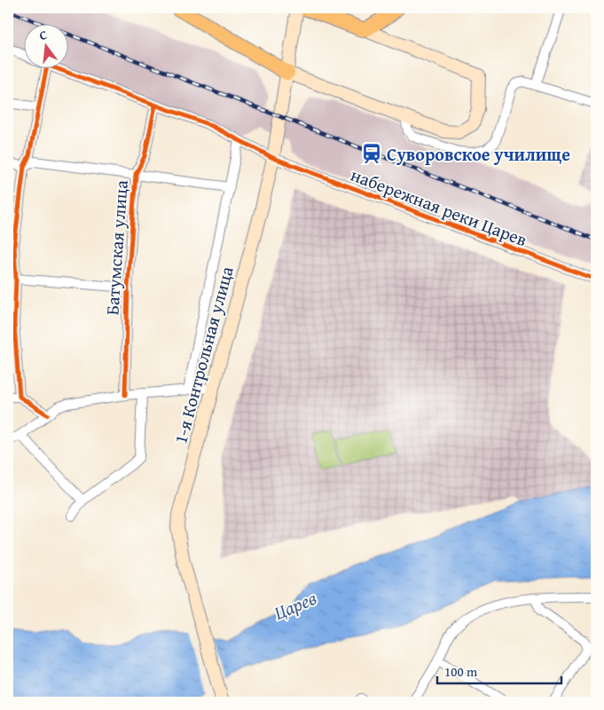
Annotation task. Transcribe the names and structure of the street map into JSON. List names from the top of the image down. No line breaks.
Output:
{"streets":{"main road":["1-я Контрольная улица"],"street":["набережная реки Царев","Батумская улица"]},"crossings":[["набережная реки Царев","Батумская улица"],["набережная реки Царев","1-я Контрольная улица"]],"water":["Царев"],"places":{"station":["Суворовское училище"]},"scale_bar":"100 m","north":"top"}
